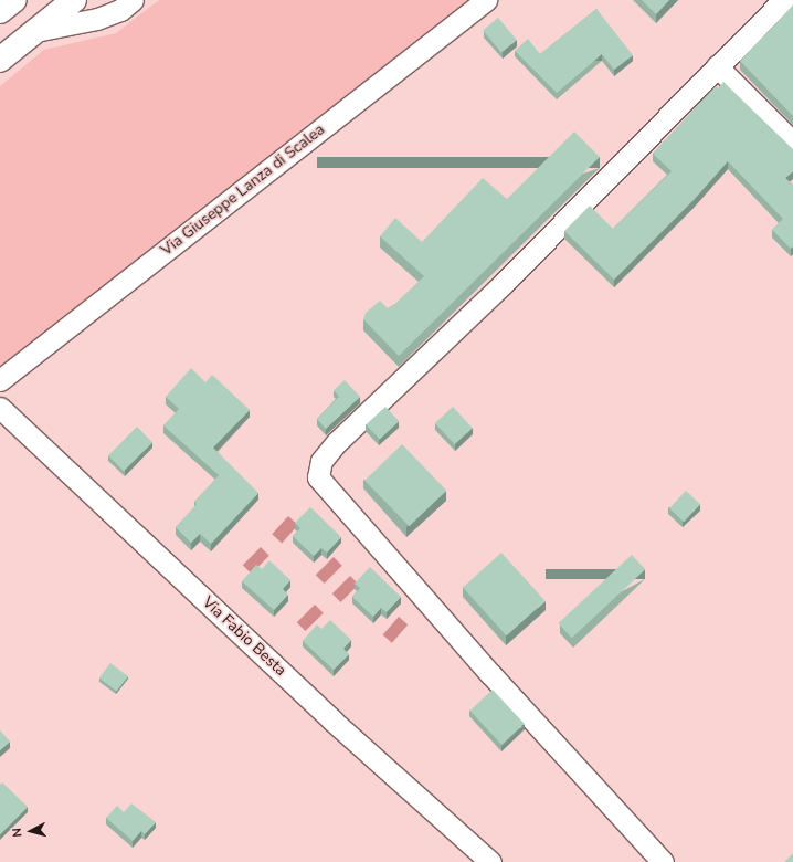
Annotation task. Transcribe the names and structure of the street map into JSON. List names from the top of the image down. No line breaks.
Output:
{"streets":{"street":["Via Giuseppe Lanza di Scalea","Via Fabio Besta"]},"north":"left"}
